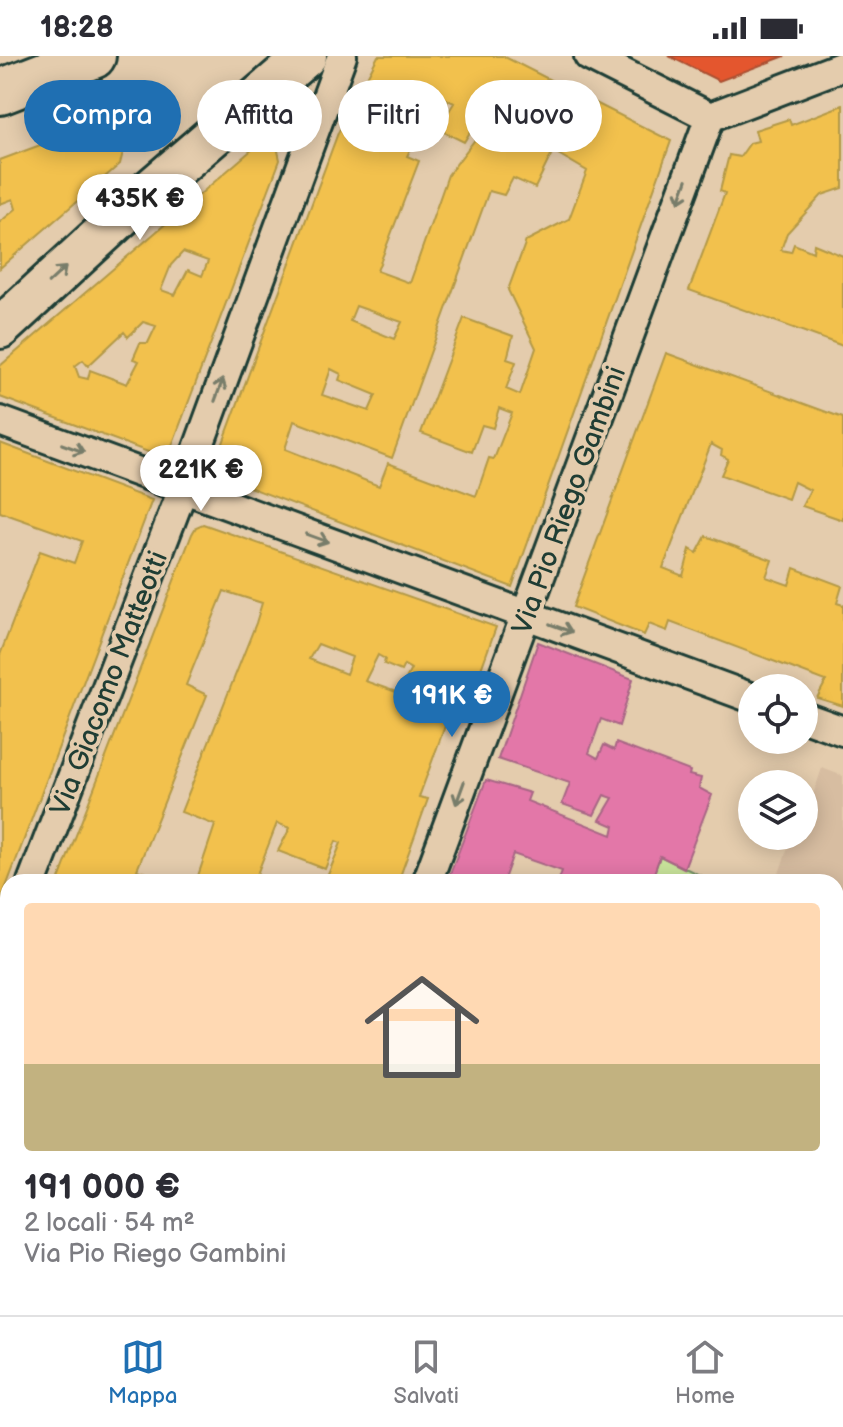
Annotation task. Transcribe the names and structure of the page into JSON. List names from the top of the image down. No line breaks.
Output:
{"streets":{"street":["Via Pio Riego Gambini","Via Giacomo Matteotti"]},"one_way":["Via Pio Riego Gambini","Via Giacomo Matteotti"],"page":{"status":"18:28","chip":["Compra","Affitta","Filtri","Nuovo"],"price":["435K €","221K €","191K €"],"list":[{"name":"191 000 €","note":"2 locali · 54 m² · Via Pio Riego Gambini"}],"tabs":["Mappa","Salvati","Home"]}}
